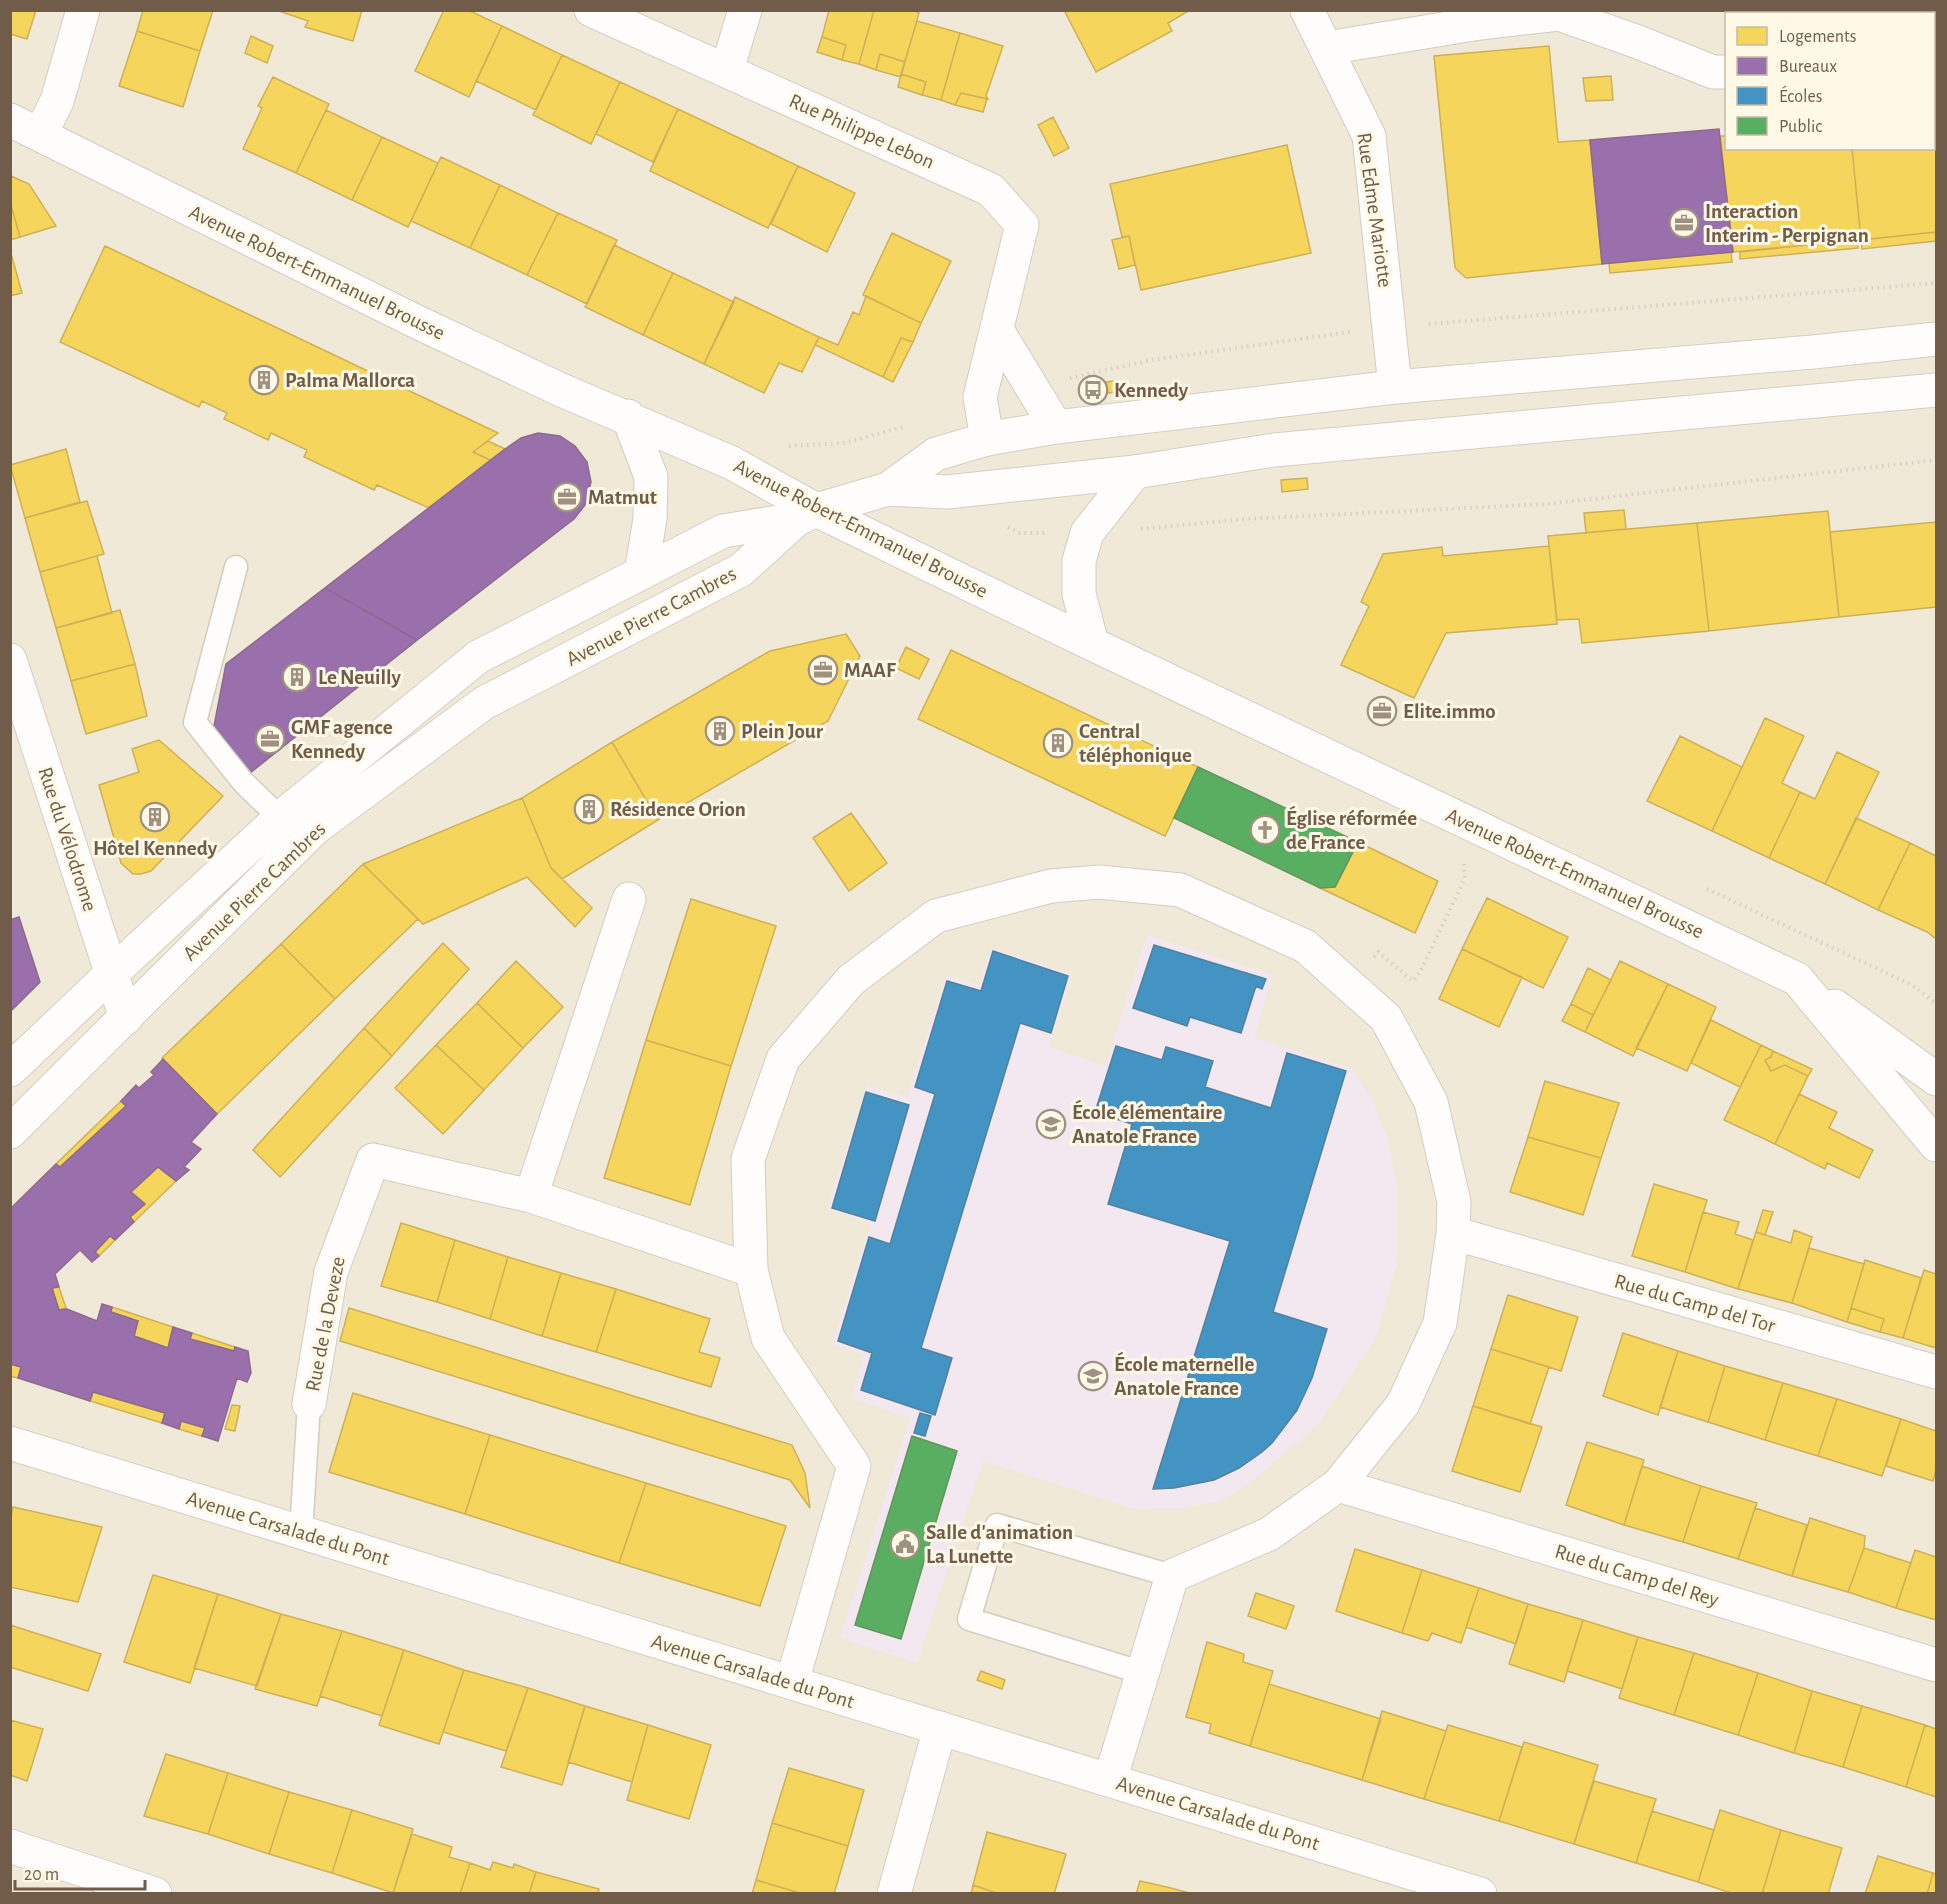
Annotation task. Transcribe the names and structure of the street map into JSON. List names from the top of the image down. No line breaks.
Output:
{"streets":{"street":["Rue Philippe Lebon","Rue Edme Mariotte","Avenue Robert-Emmanuel Brousse","Avenue Pierre Cambres","Rue du Vélodrome","Rue du Camp del Tor","Rue de la Deveze","Avenue Carsalade du Pont","Rue du Camp del Rey"]},"crossings":[["Avenue Robert-Emmanuel Brousse","Avenue Pierre Cambres"],["Avenue Pierre Cambres","Rue du Vélodrome"]],"places":{"office":["Interaction Interim - Perpignan","Matmut","MAAF","Elite.immo","GMF agence Kennedy"],"building":["Palma Mallorca","Le Neuilly","Plein Jour","Central téléphonique","Résidence Orion","Hôtel Kennedy"],"bus stop":["Kennedy"],"church":["Église réformée de France"],"school or university":["École élémentaire Anatole France","École maternelle Anatole France"],"public building":["Salle d'animation La Lunette"]},"legend":["Logements","Bureaux","Écoles","Public"],"scale_bar":"20 m"}
